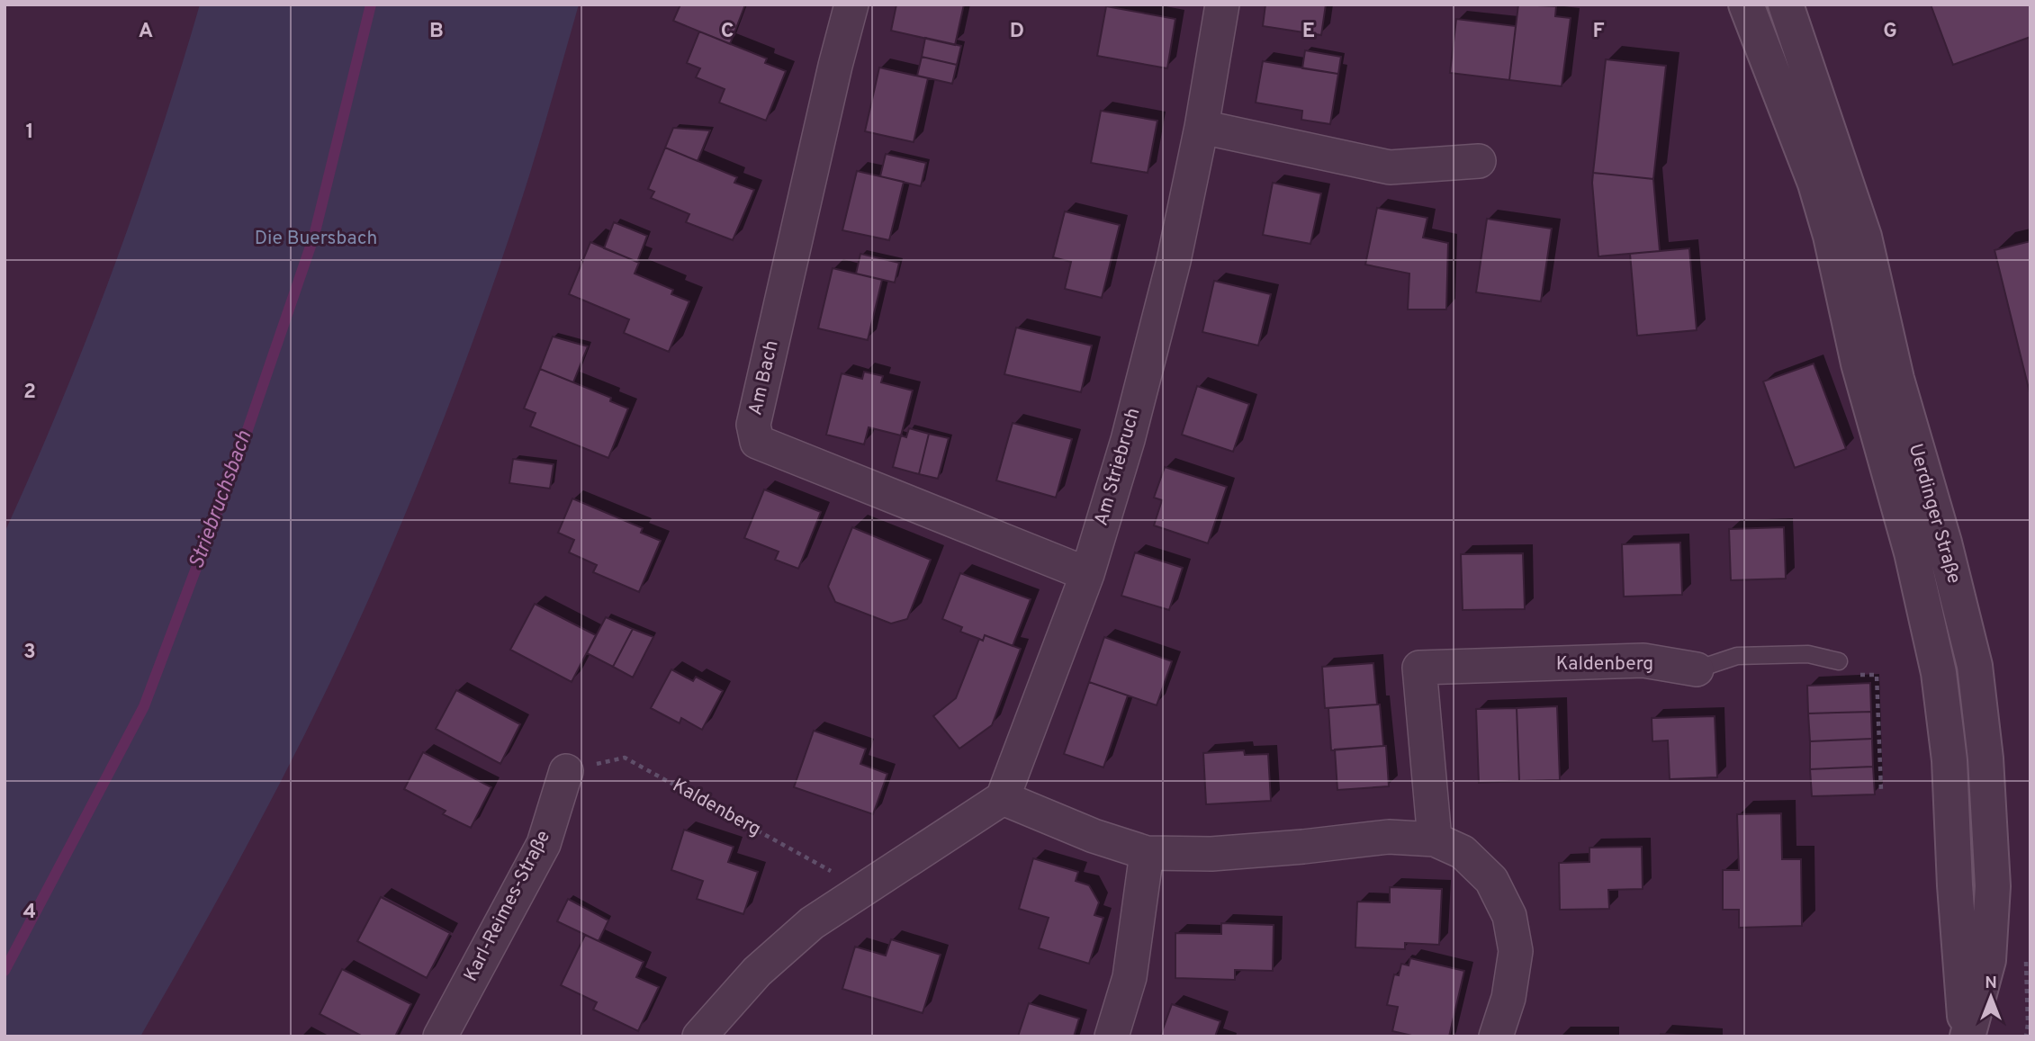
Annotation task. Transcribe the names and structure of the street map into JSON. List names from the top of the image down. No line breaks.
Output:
{"streets":{"street":["Am Bach","Am Striebruch","Uerdinger Straße","Kaldenberg","Karl-Reimes-Straße"]},"crossings":[["Am Bach","Am Striebruch"],["Kaldenberg","Karl-Reimes-Straße"]],"water":["Striebruchsbach"],"parks":["Die Buersbach"],"north":"top","grid":{"columns":["A","B","C","D","E","F","G"],"rows":["1","2","3","4"]}}
